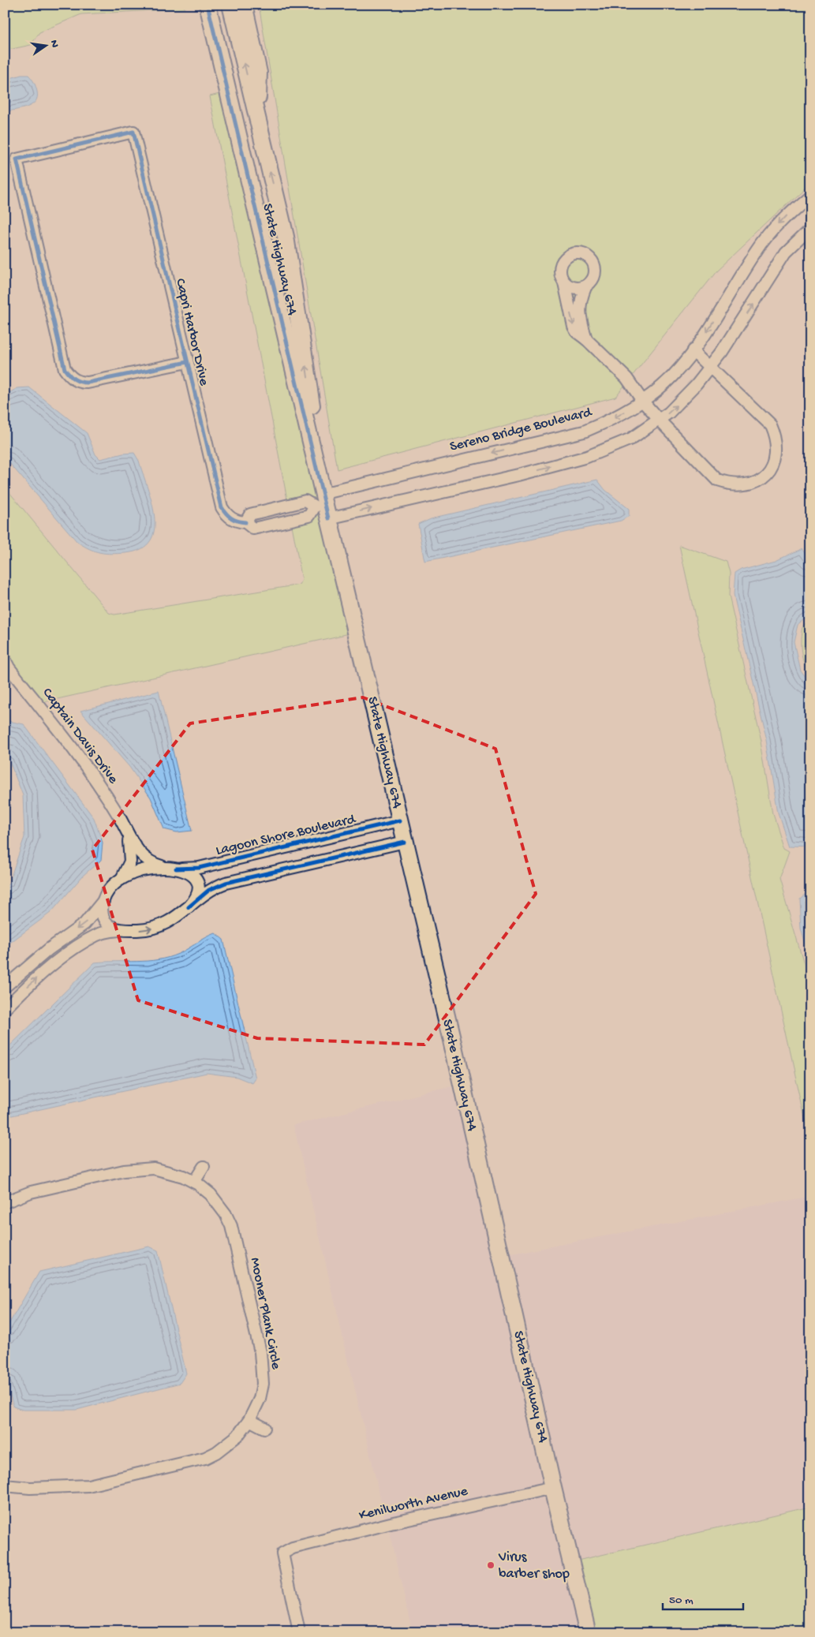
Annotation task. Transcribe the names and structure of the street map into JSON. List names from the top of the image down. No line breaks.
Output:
{"streets":{"main road":["State Highway 674"],"street":["Capri Harbor Drive","Sereno Bridge Boulevard","Captain Davis Drive","Lagoon Shore Boulevard","Mooner Plank Circle","Kenilworth Avenue"]},"crossings":[["State Highway 674","Capri Harbor Drive"],["State Highway 674","Sereno Bridge Boulevard"],["State Highway 674","Lagoon Shore Boulevard"],["State Highway 674","Kenilworth Avenue"],["Capri Harbor Drive","Sereno Bridge Boulevard"],["Captain Davis Drive","Lagoon Shore Boulevard"]],"places":["Virus barber shop"],"scale_bar":"50 m","north":"right"}
